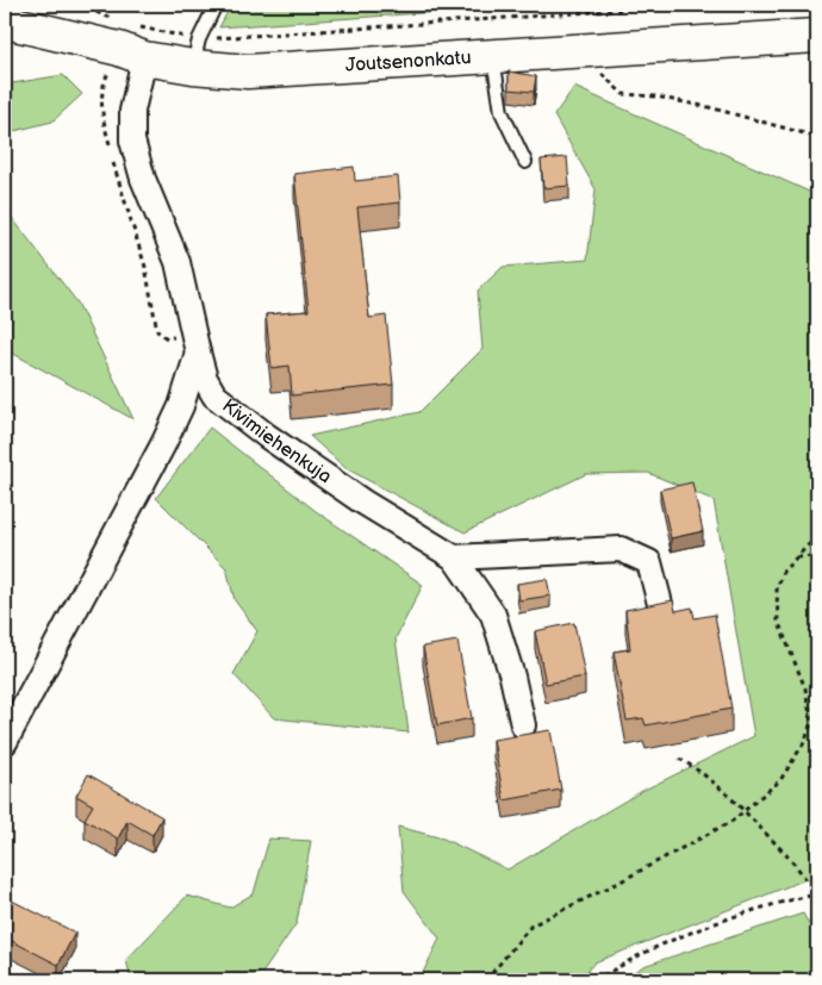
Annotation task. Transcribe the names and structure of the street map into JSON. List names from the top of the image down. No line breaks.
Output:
{"streets":{"main road":["Joutsenonkatu"],"street":["Kivimiehenkuja"]},"crossings":[["Joutsenonkatu","Kivimiehenkuja"]]}
